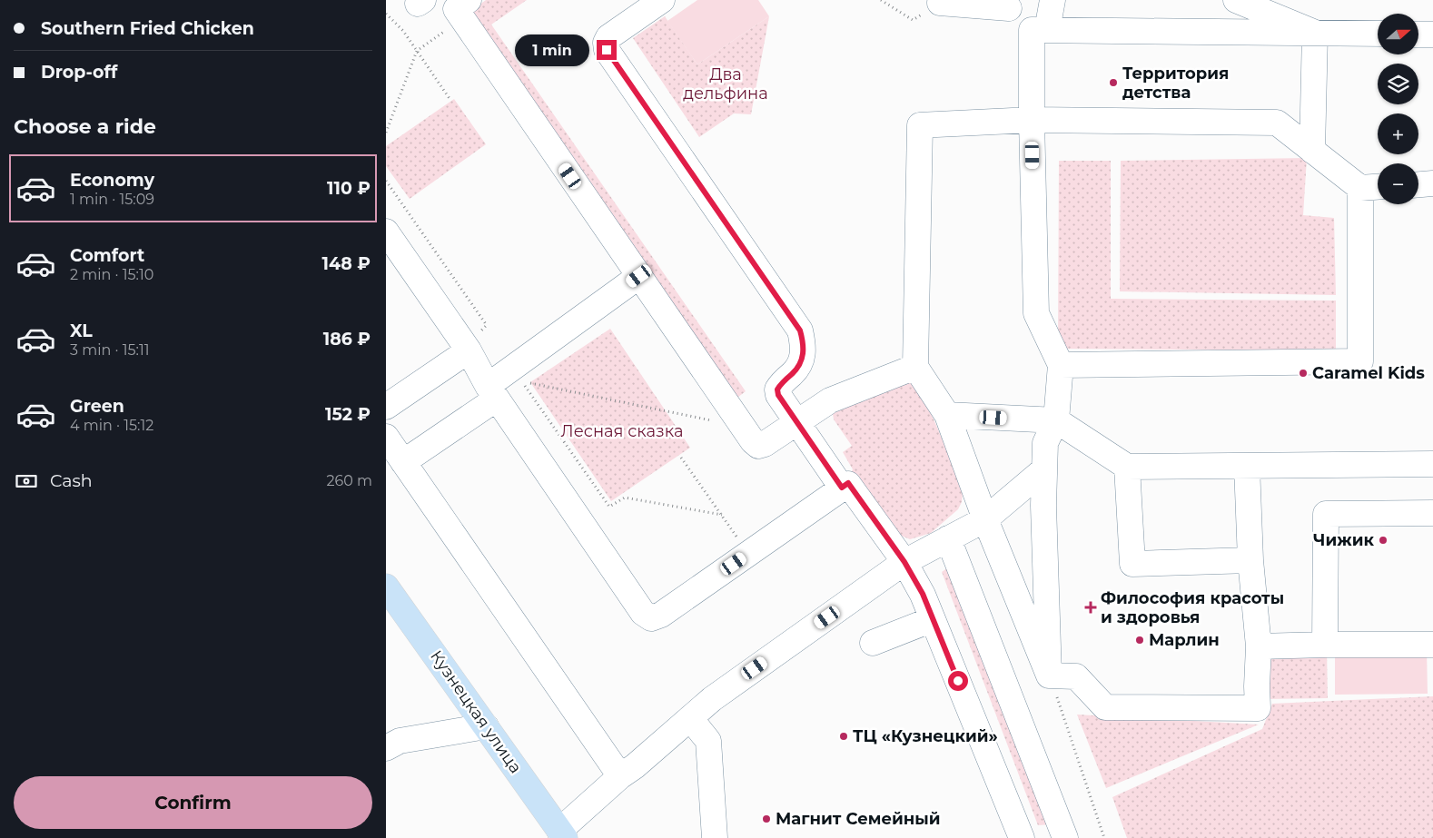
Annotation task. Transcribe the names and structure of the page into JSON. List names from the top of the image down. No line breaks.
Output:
{"streets":{"main road":["Кузнецкая улица"]},"parks":["Два дельфина","Лесная сказка"],"places":{"other":["Территория детства","Caramel Kids","Чижик","Марлин","ТЦ «Кузнецкий»","Магнит Семейный"],"health":["Философия красоты и здоровья"]},"north":"right","page":{"banner":["Southern Fried Chicken","Drop-off"],"map_buttons":["+","−"],"bubble":"1 min","heading":"Choose a ride","list":[{"name":"Economy","note":"1 min · 15:09","value":"110 ₽"},{"name":"Comfort","note":"2 min · 15:10","value":"148 ₽"},{"name":"XL","note":"3 min · 15:11","value":"186 ₽"},{"name":"Green","note":"4 min · 15:12","value":"152 ₽"}],"pay":["Cash","260 m"],"buttons":"Confirm"}}
